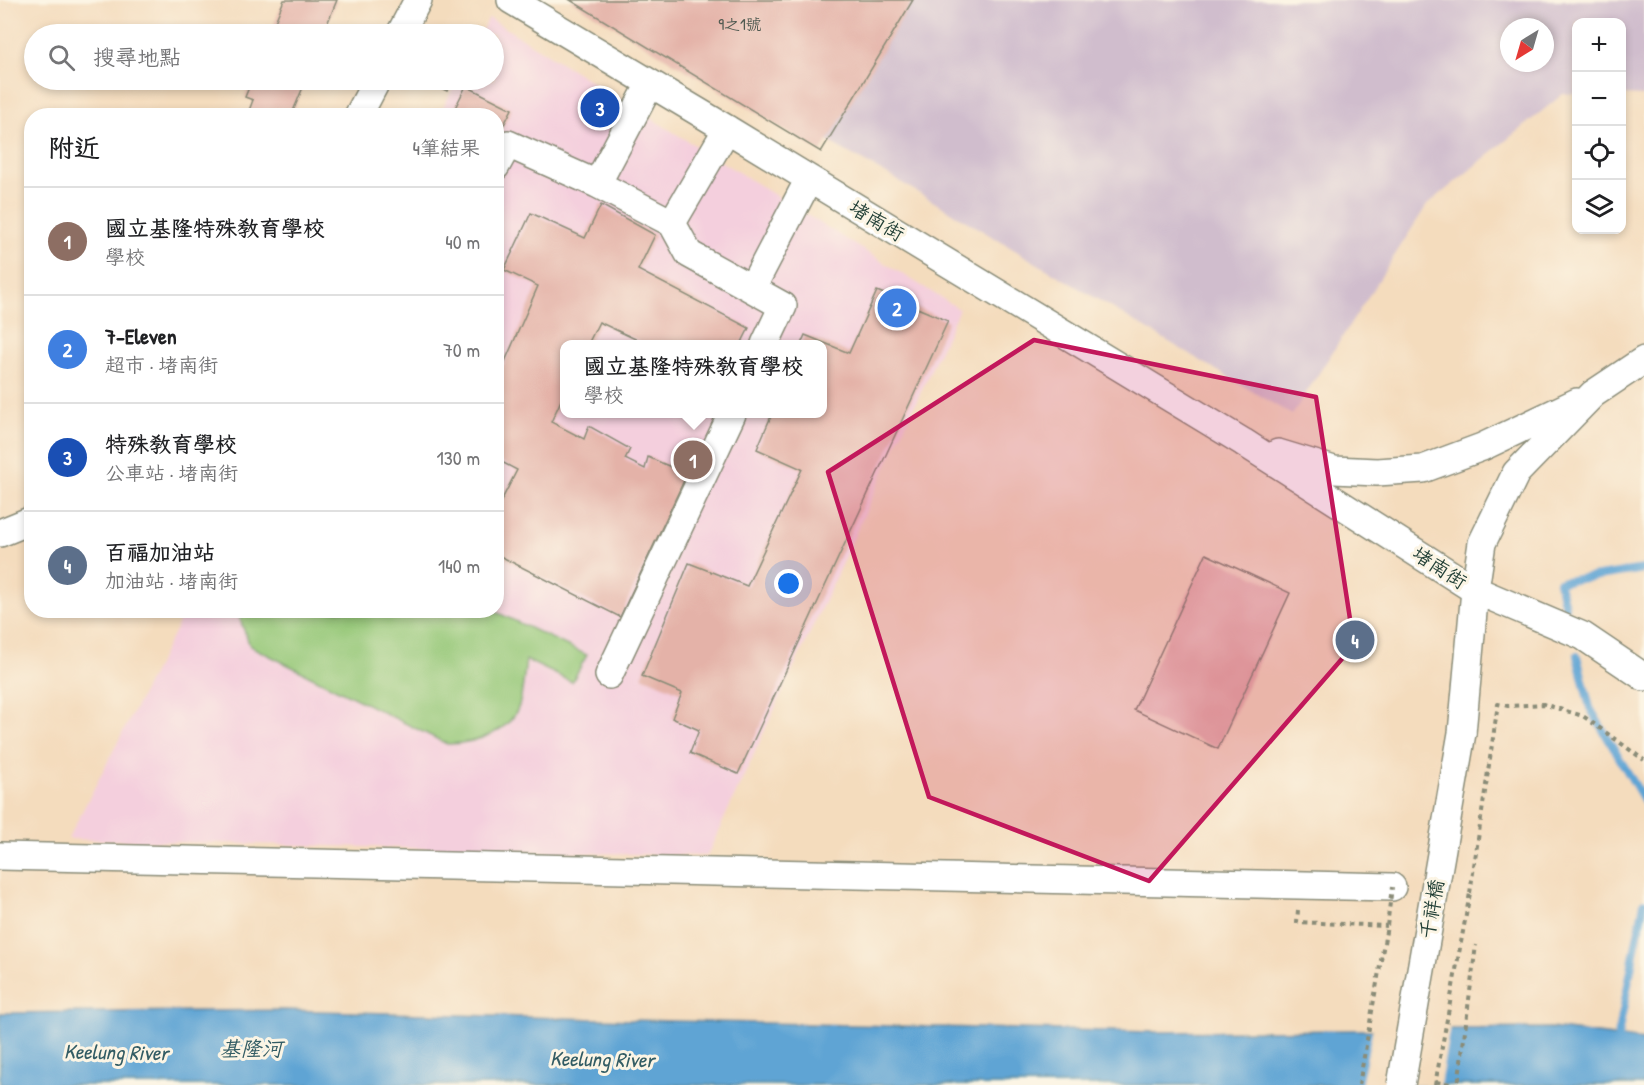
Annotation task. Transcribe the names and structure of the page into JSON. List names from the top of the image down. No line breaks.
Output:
{"streets":{"street":["堵南街","千祥橋"]},"crossings":[["堵南街","千祥橋"]],"water":["基隆河","Keelung River"],"house_numbers":["9之1號"],"north":"bottom left","page":{"map_buttons":["+","−"],"search":"搜尋地點","pins":["3","2","1","4"],"heading":["附近","4筆結果"],"list":[{"mark":"1","name":"國立基隆特殊教育學校","note":"學校","value":"40 m"},{"mark":"2","name":"7-Eleven","note":"超市 · 堵南街","value":"70 m"},{"mark":"3","name":"特殊教育學校","note":"公車站 · 堵南街","value":"130 m"},{"mark":"4","name":"百福加油站","note":"加油站 · 堵南街","value":"140 m"}],"popup":["國立基隆特殊教育學校","學校"]}}
